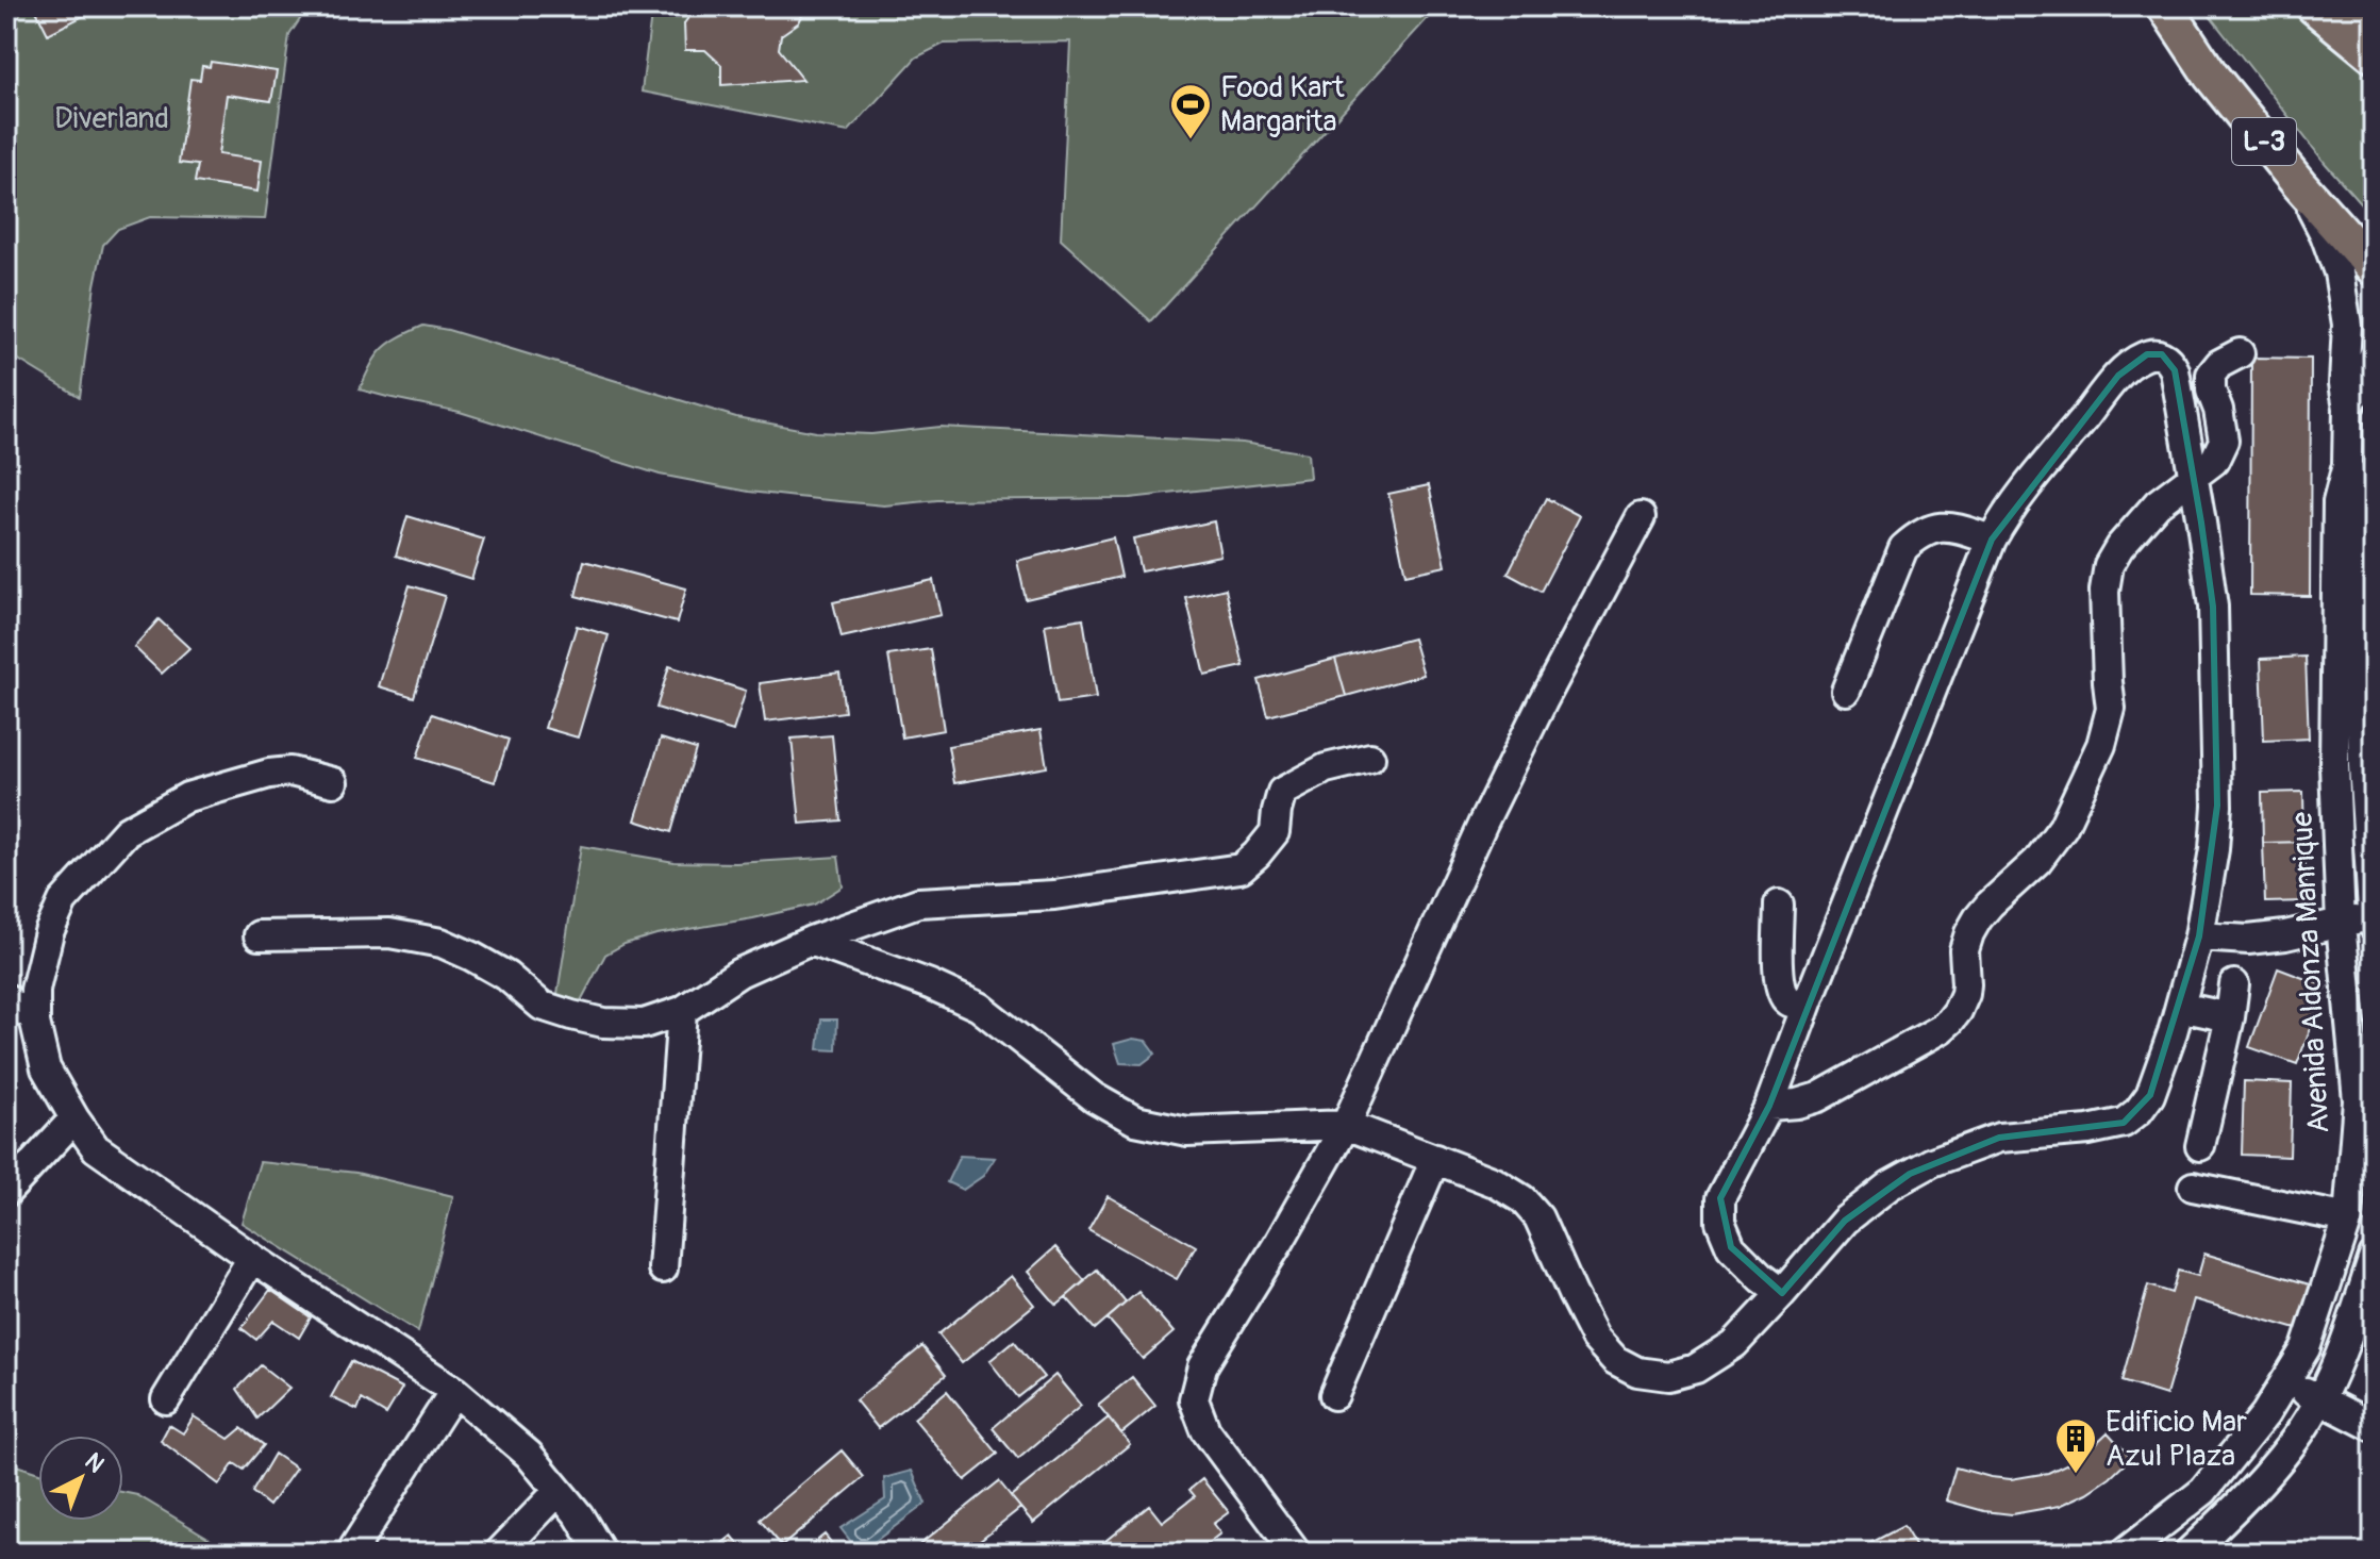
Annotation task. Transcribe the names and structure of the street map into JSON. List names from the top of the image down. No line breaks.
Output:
{"streets":{"main road":["L-3"],"street":["Avenida Aldonza Manrique"]},"crossings":[["L-3","Avenida Aldonza Manrique"]],"parks":["Diverland"],"places":{"sports":["Food Kart Margarita"],"building":["Edificio Mar Azul Plaza"]},"north":"top right"}
